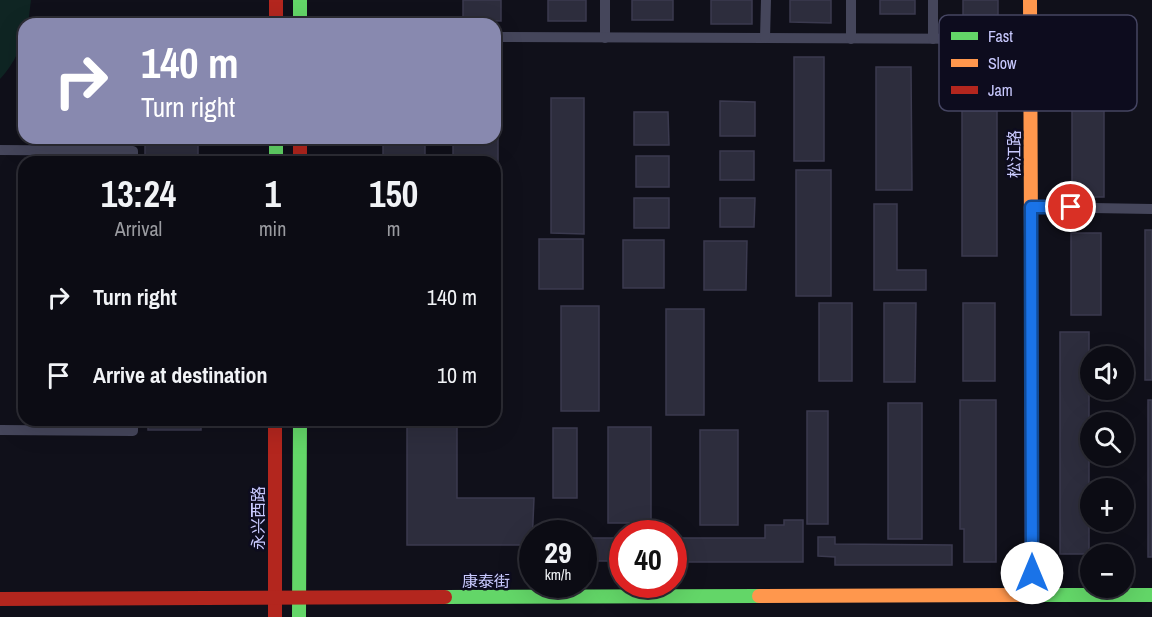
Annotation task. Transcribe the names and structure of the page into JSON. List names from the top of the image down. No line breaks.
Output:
{"streets":{"street":["松江路","永兴西路","康泰街"]},"crossings":[["松江路","康泰街"],["永兴西路","康泰街"]],"legend":["Fast","Slow","Jam"],"page":{"turn":["140 m","Turn right"],"eta":["13:24","Arrival","1","min","150","m"],"list":[{"name":"Turn right","value":"140 m"},{"name":"Arrive at destination","value":"10 m"}],"map_buttons":["+","−"],"speed":"29 km/h","limit":"40"}}
